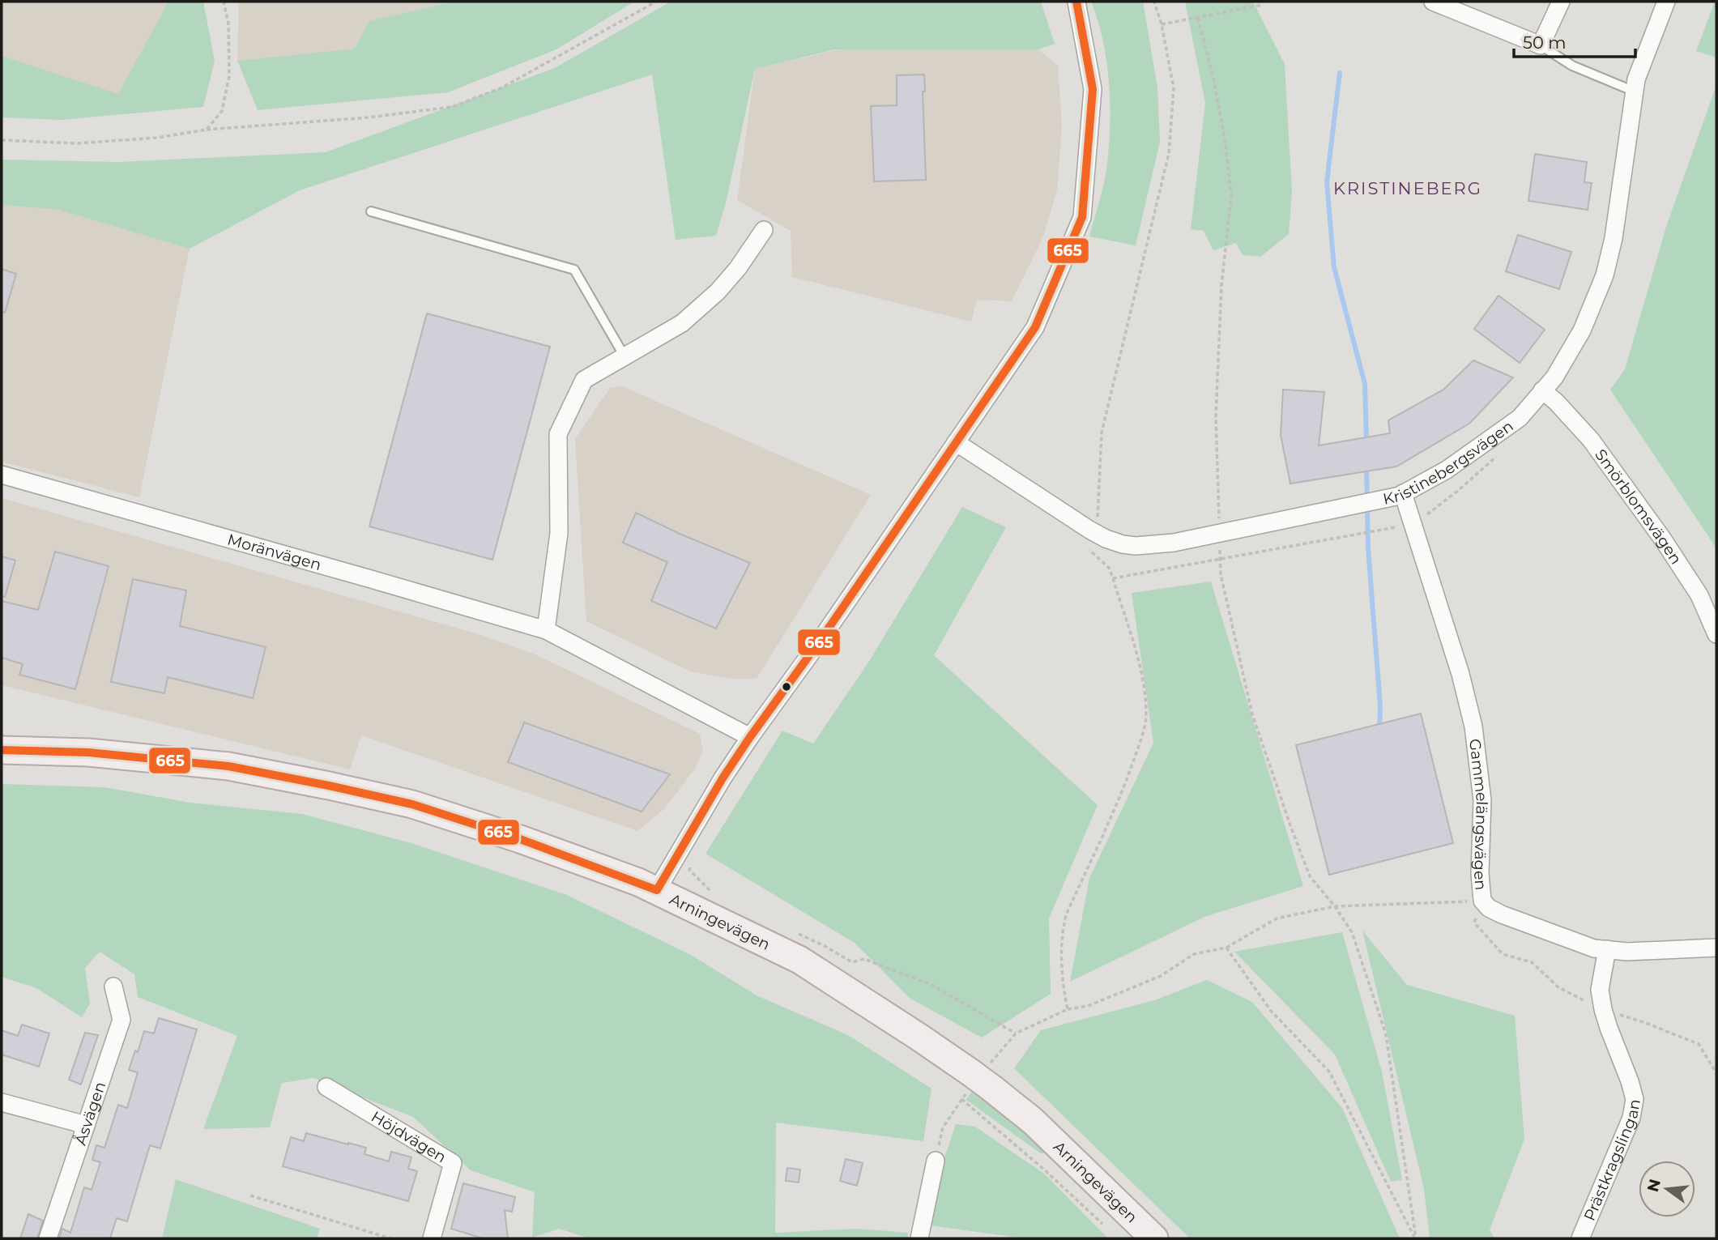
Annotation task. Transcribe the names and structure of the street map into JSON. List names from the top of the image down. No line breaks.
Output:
{"streets":{"main road":["Arningevägen"],"street":["Kristinebergsvägen","Smörblomsvägen","Moränvägen","Gammelängsvägen","Åsvägen","Höjdvägen","Prästkragslingan"]},"crossings":[["Kristinebergsvägen","Smörblomsvägen"],["Kristinebergsvägen","Gammelängsvägen"],["Gammelängsvägen","Prästkragslingan"]],"districts":["KRISTINEBERG"],"lines":["transit line 665"],"scale_bar":"50 m","north":"left"}
